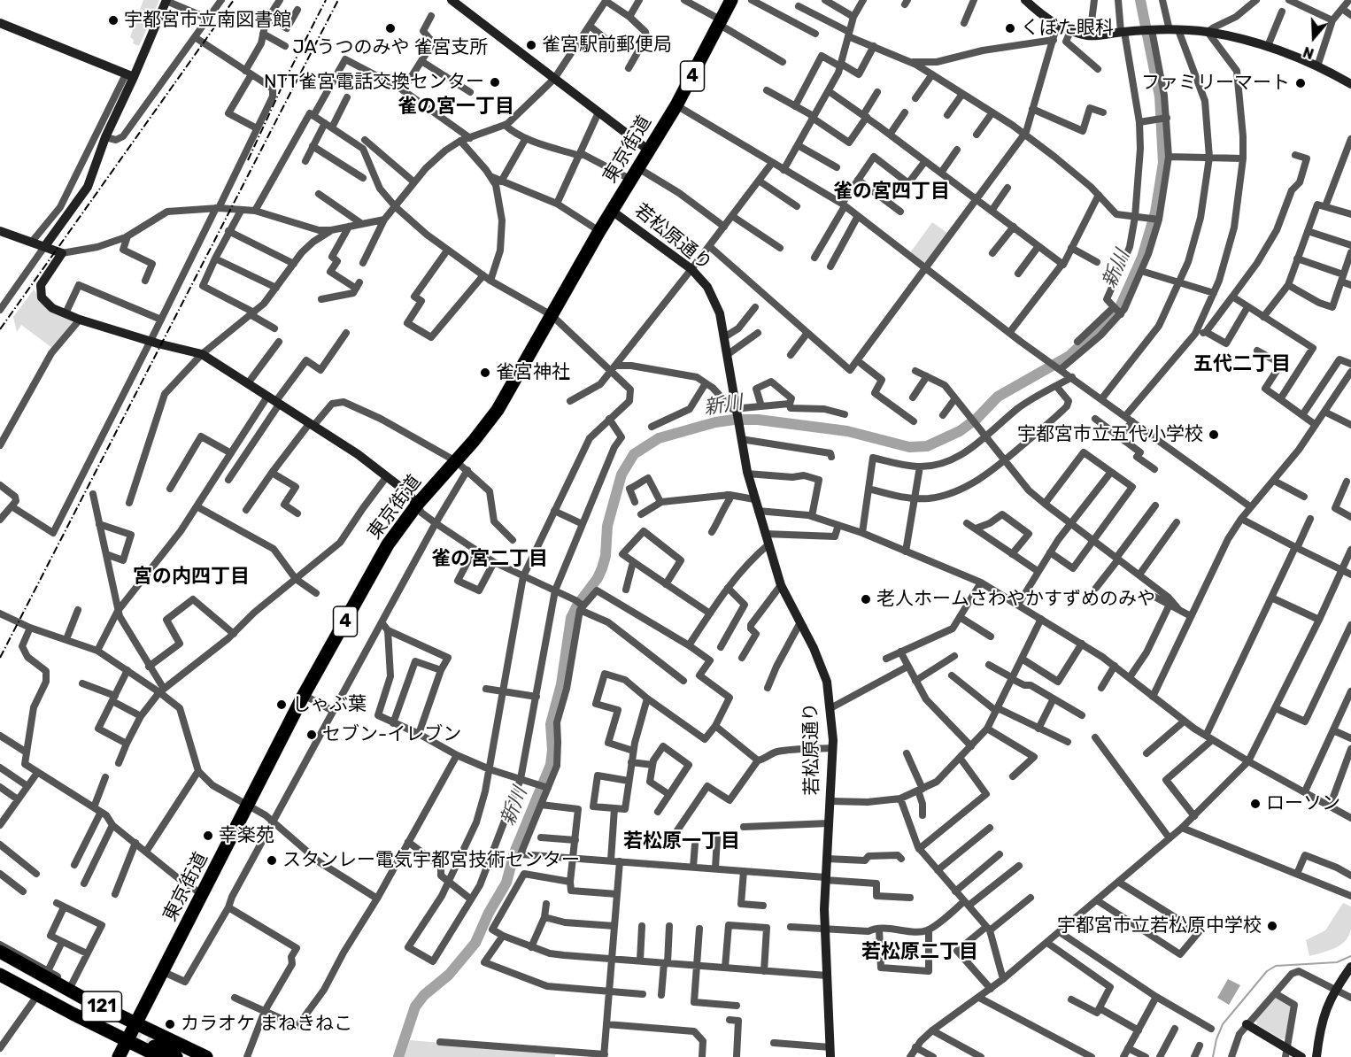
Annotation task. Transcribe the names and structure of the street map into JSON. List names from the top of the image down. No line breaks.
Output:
{"streets":{"highway":["4","東京街道","121"],"street":["若松原通り"]},"crossings":[["東京街道","若松原通り"],["東京街道","121"]],"districts":["雀の宮一丁目","雀の宮四丁目","五代二丁目","雀の宮二丁目","宮の内四丁目","若松原一丁目","若松原二丁目"],"water":["新川"],"places":["宇都宮市立南図書館","JAうつのみや 雀宮支所","くぼた眼科","雀宮駅前郵便局","NTT雀宮電話交換センター","ファミリーマート","雀宮神社","宇都宮市立五代小学校","老人ホームさわやかすずめのみや","しゃぶ葉","セブン-イレブン","ローソン","幸楽苑","スタンレー電気宇都宮技術センター","宇都宮市立若松原中学校","カラオケ まねきねこ"],"north":"bottom"}
